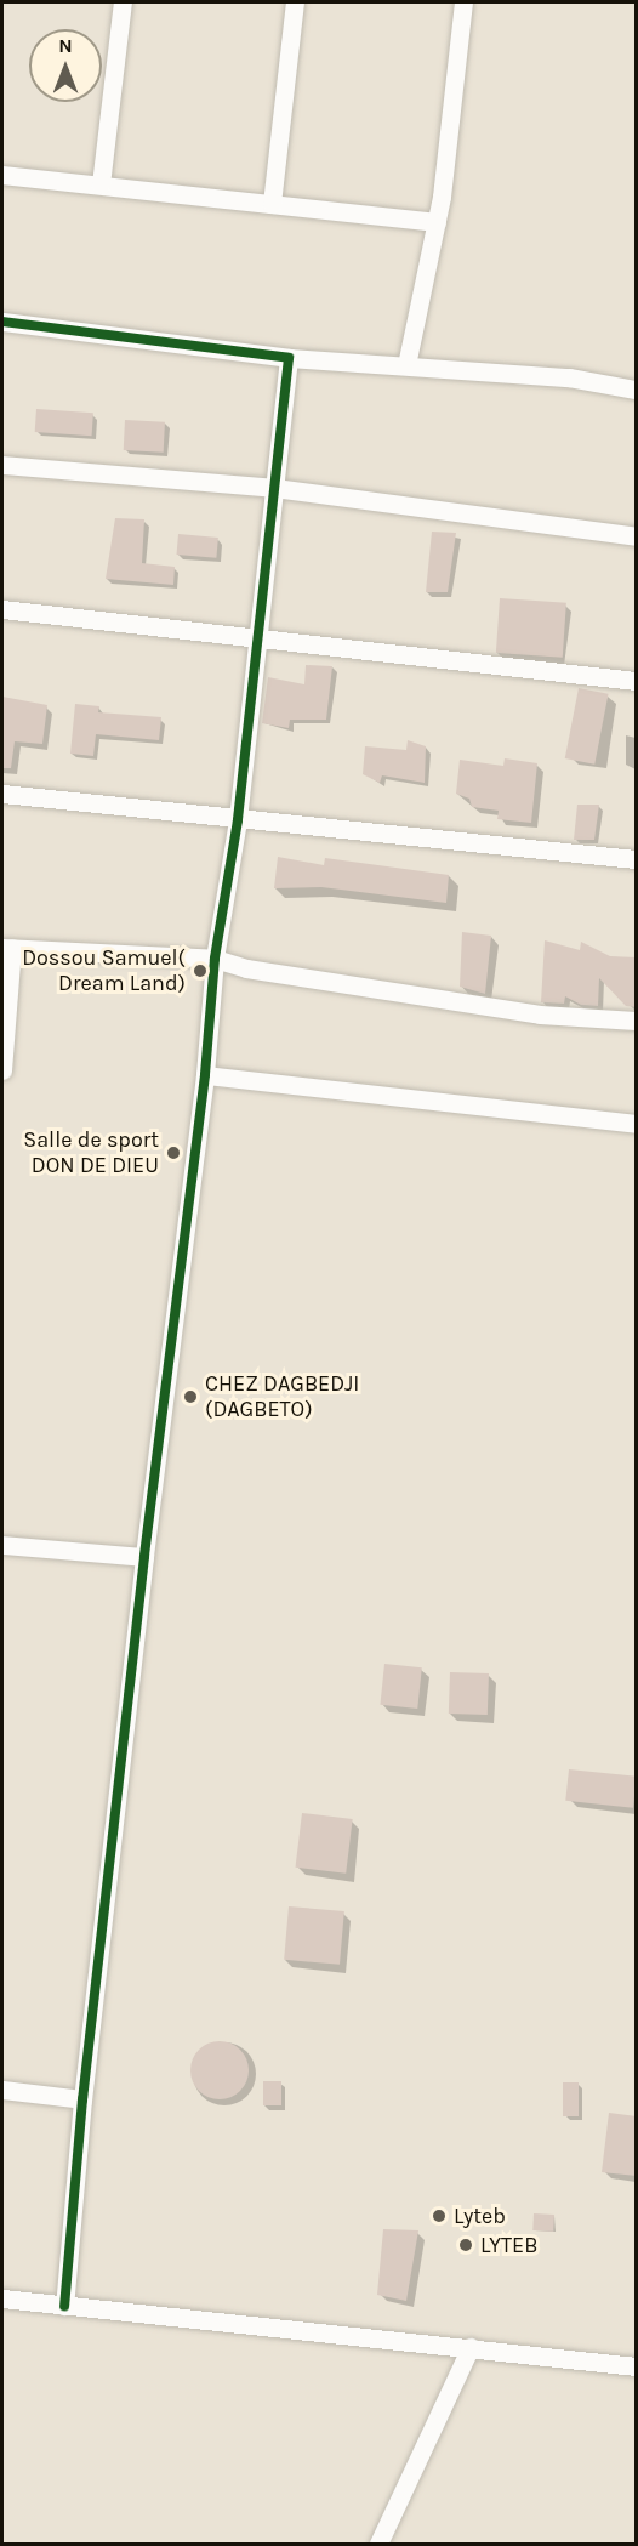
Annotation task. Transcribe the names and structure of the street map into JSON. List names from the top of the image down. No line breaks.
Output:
{"places":["Dossou Samuel( Dream Land)","Salle de sport DON DE DIEU","CHEZ DAGBEDJI (DAGBETO)","Lyteb","LYTEB"],"north":"top"}
